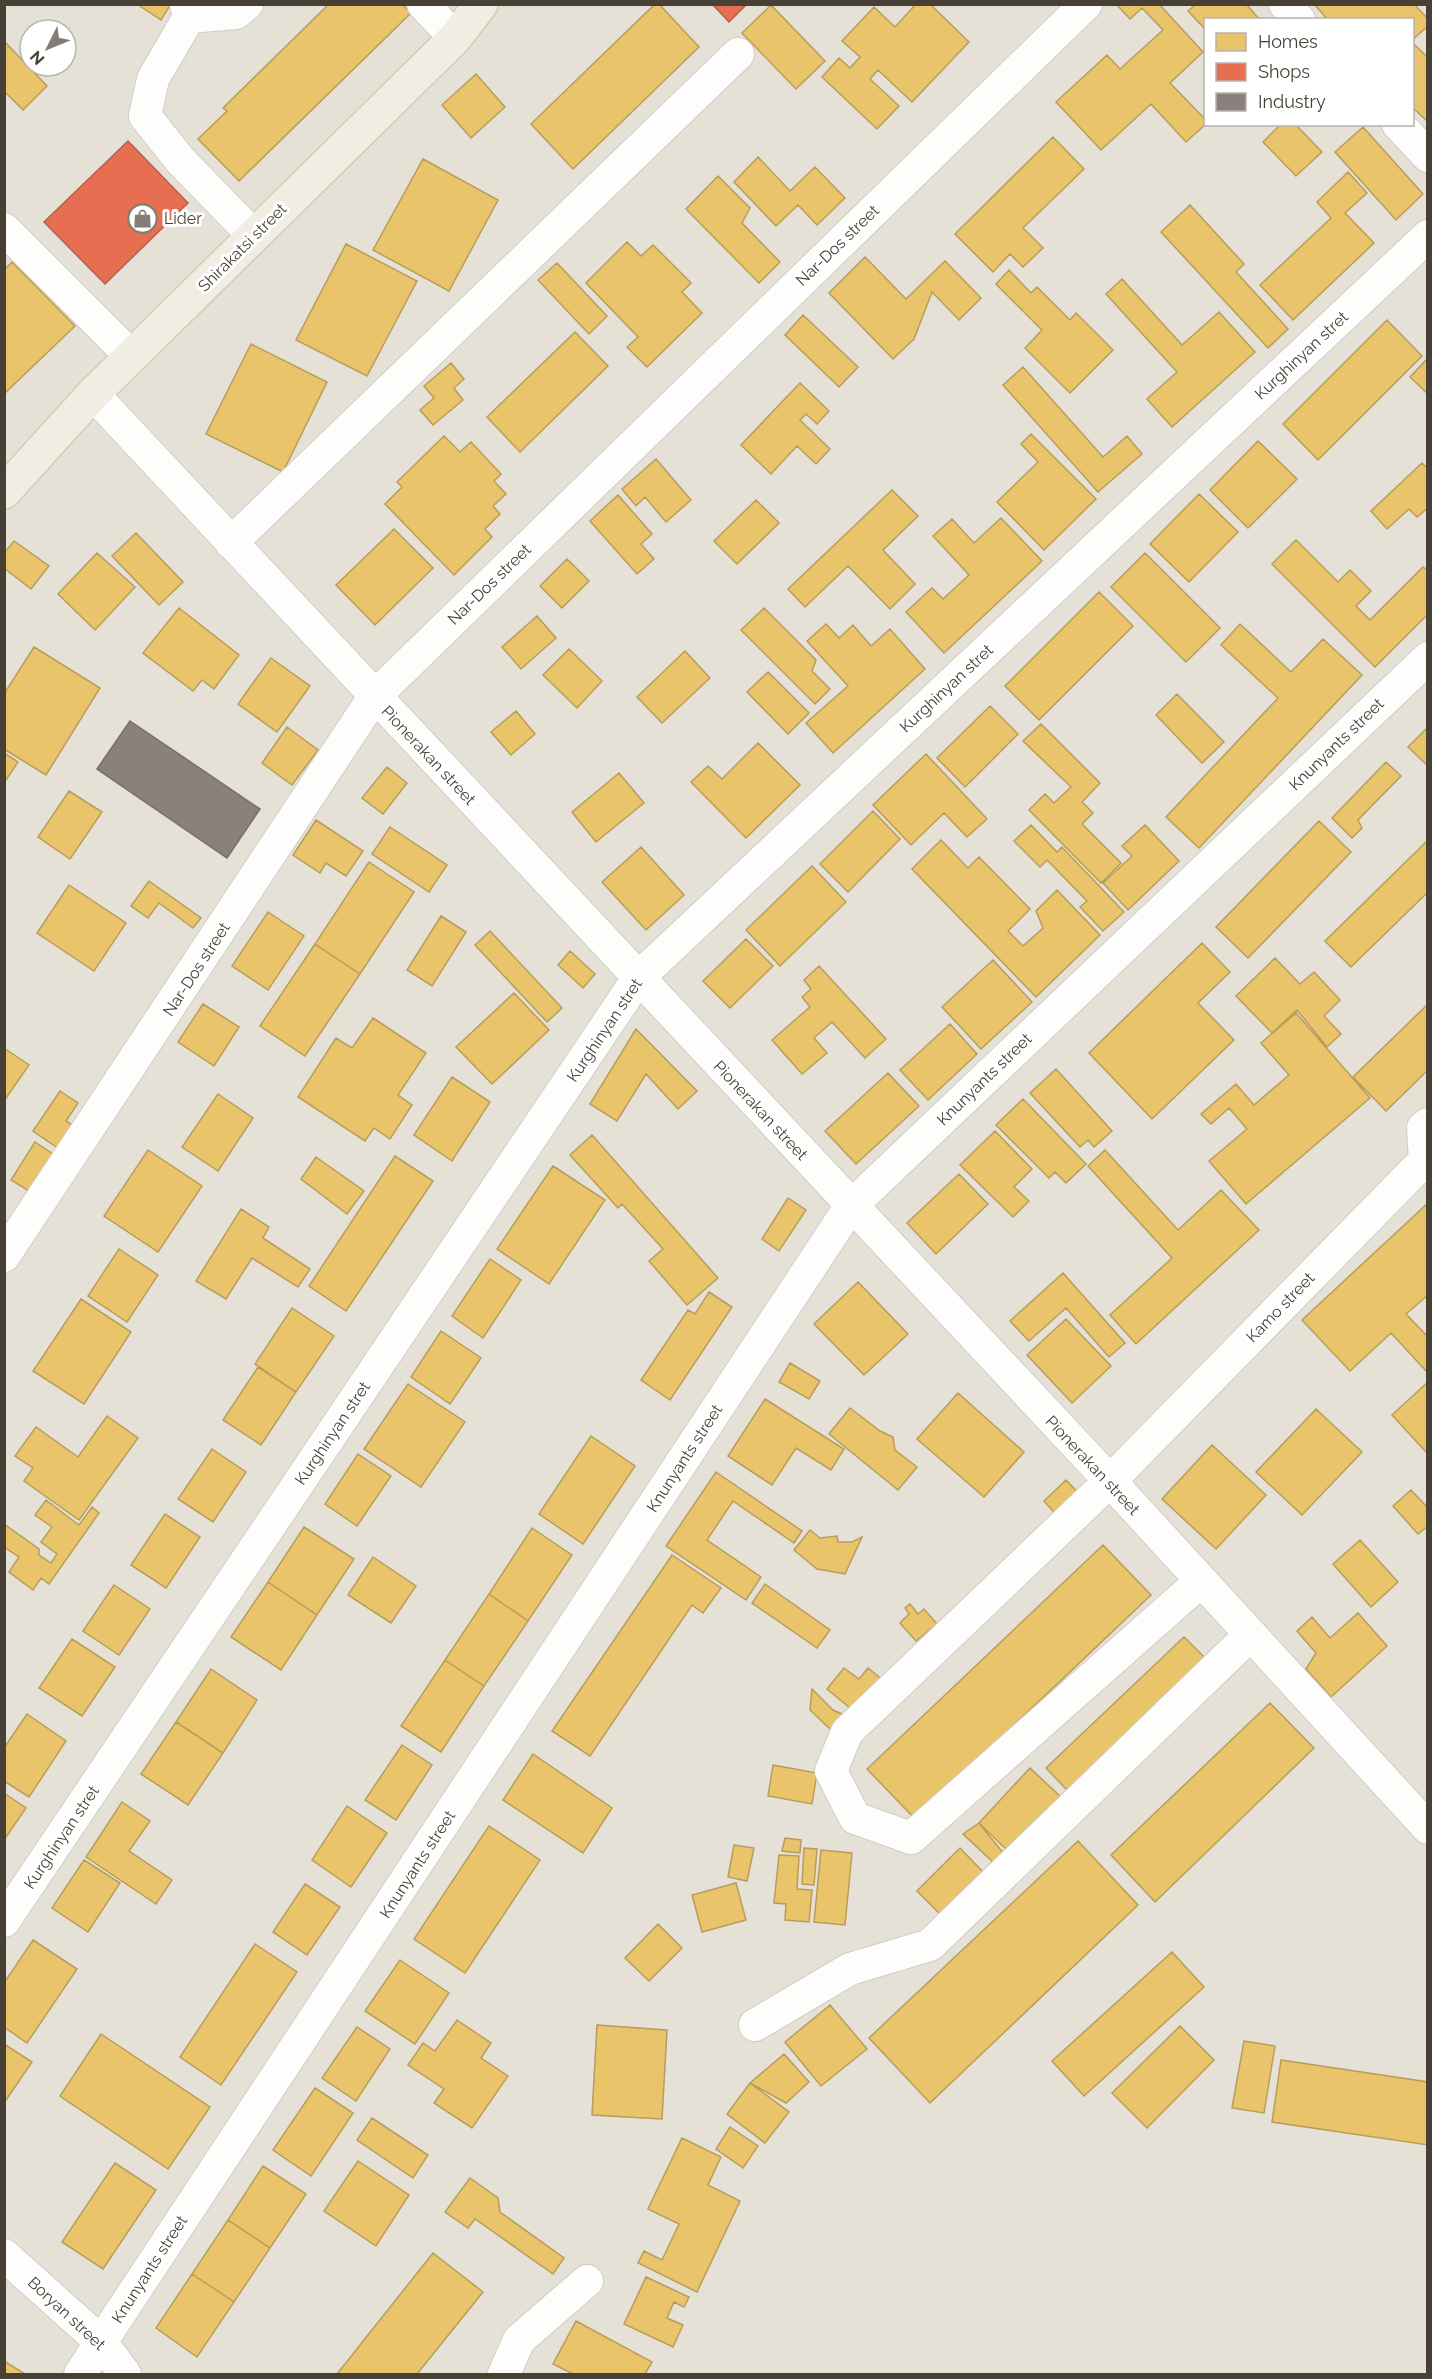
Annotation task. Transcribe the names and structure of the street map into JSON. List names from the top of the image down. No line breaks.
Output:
{"streets":{"main road":["Shirakatsi street"],"street":["Nar-Dos street","Kurghinyan stret","Knunyants street","Pionerakan street","Kamo street","Boryan street"]},"crossings":[["Nar-Dos street","Pionerakan street"],["Shirakatsi street","Pionerakan street"],["Kurghinyan stret","Pionerakan street"],["Knunyants street","Pionerakan street"],["Knunyants street","Boryan street"],["Pionerakan street","Kamo street"]],"places":{"shop":["Lider"]},"legend":["Homes","Shops","Industry"],"north":"bottom left"}
